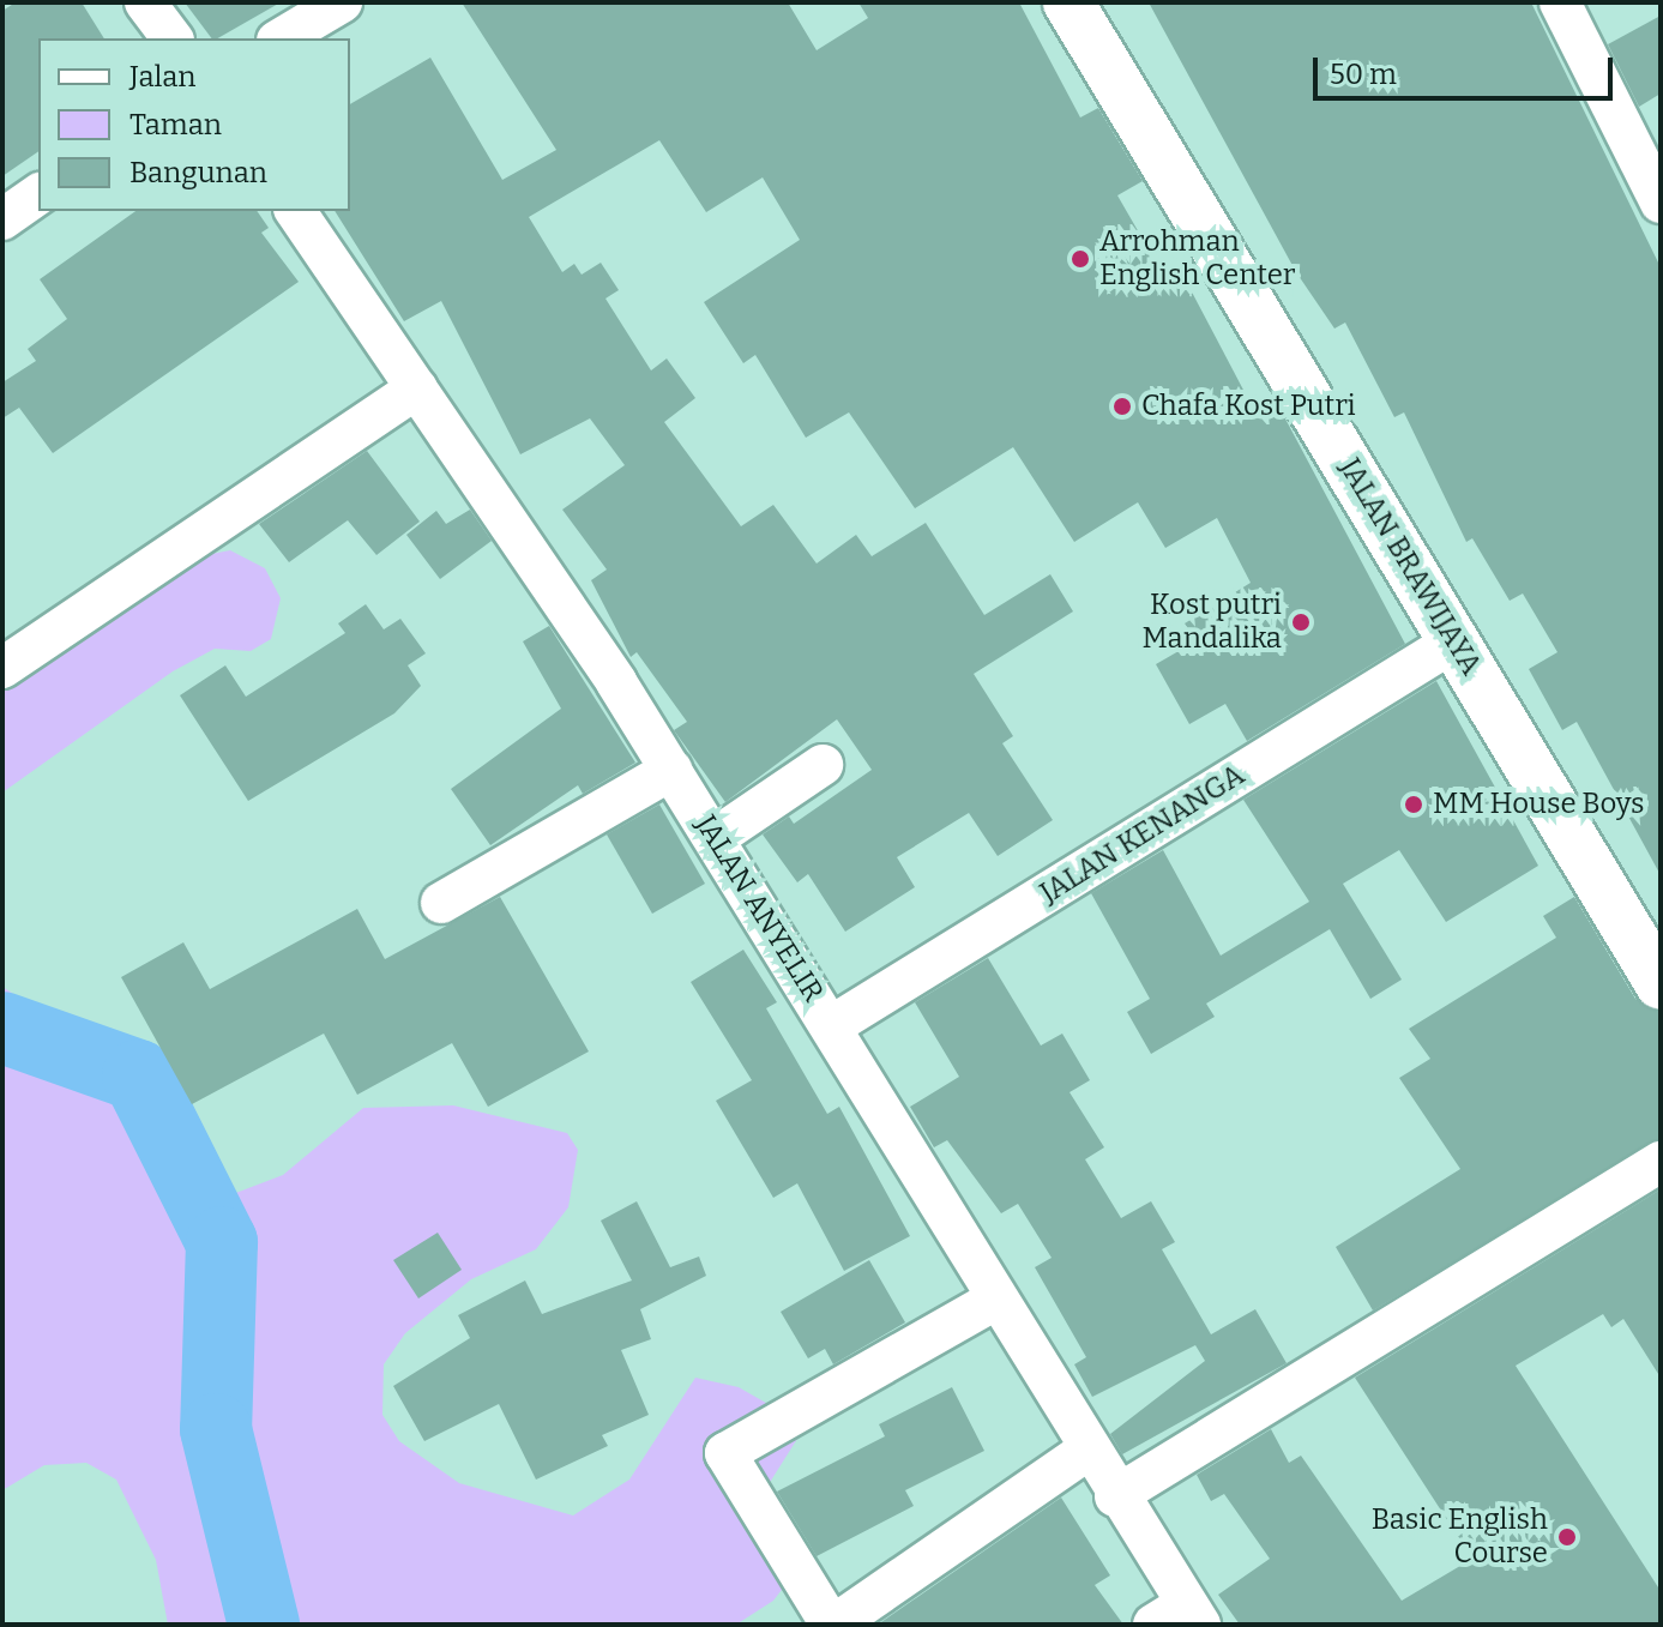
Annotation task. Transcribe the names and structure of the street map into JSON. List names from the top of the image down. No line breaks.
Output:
{"streets":{"main road":["JALAN BRAWIJAYA"],"street":["JALAN KENANGA","JALAN ANYELIR"]},"crossings":[["JALAN BRAWIJAYA","JALAN KENANGA"],["JALAN KENANGA","JALAN ANYELIR"]],"places":["Arrohman English Center","Chafa Kost Putri","Kost putri Mandalika","MM House Boys","Basic English Course"],"legend":["Jalan","Taman","Bangunan"],"scale_bar":"50 m"}
